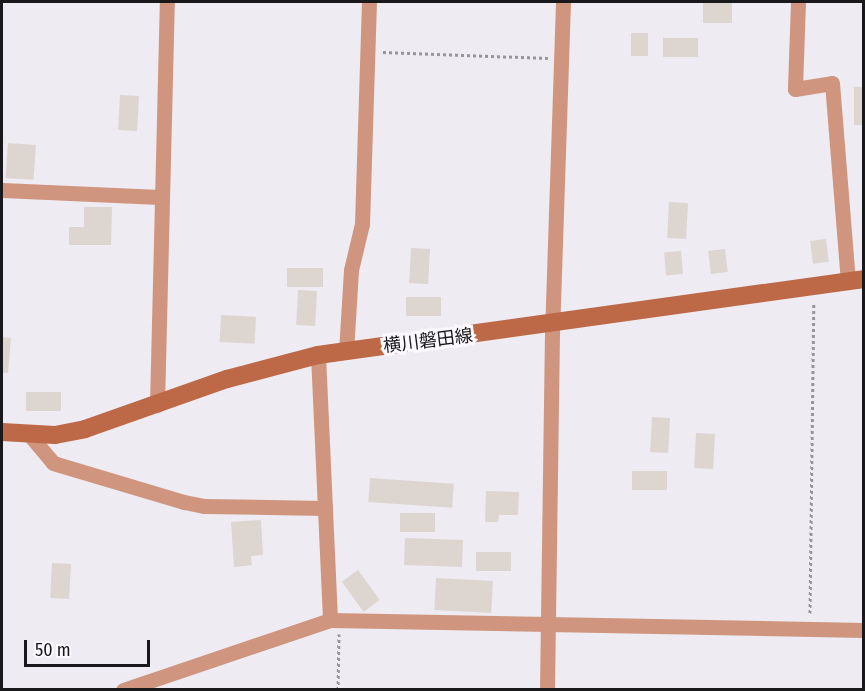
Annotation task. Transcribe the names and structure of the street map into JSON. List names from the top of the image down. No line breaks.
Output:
{"streets":{"main road":["横川磐田線"]},"scale_bar":"50 m"}
